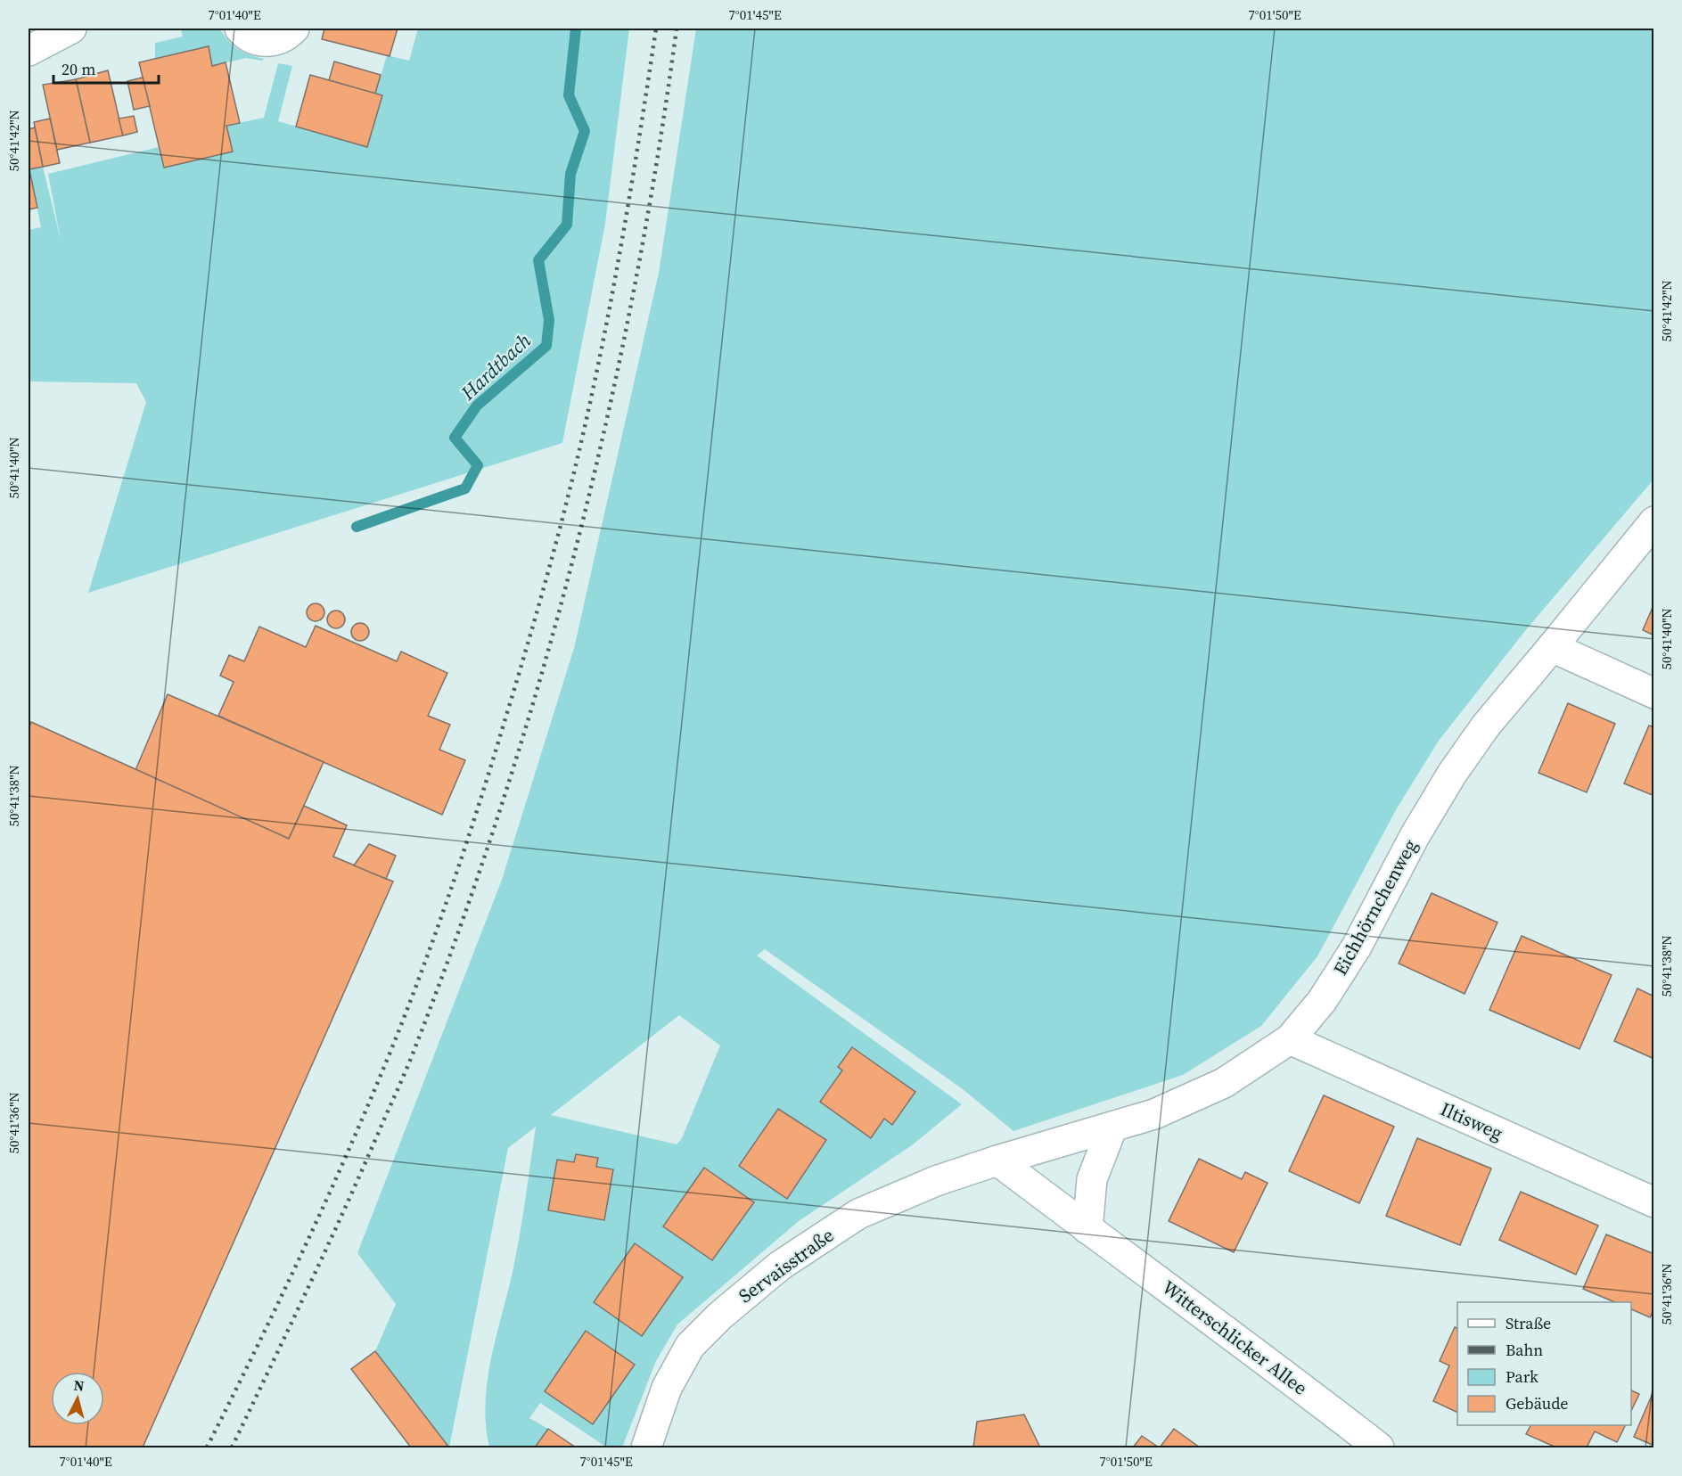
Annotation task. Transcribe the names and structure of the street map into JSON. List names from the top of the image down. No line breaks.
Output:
{"streets":{"street":["Eichhörnchenweg","Iltisweg","Servaisstraße","Witterschlicker Allee"]},"crossings":[["Eichhörnchenweg","Iltisweg"],["Eichhörnchenweg","Servaisstraße"],["Eichhörnchenweg","Witterschlicker Allee"],["Servaisstraße","Witterschlicker Allee"]],"water":["Hardtbach"],"legend":["Straße","Bahn","Park","Gebäude"],"scale_bar":"20 m","north":"top","coordinates":["7°01'40\"E","7°01'45\"E","7°01'50\"E","50°41'42\"N","50°41'40\"N","50°41'38\"N","50°41'36\"N"]}
